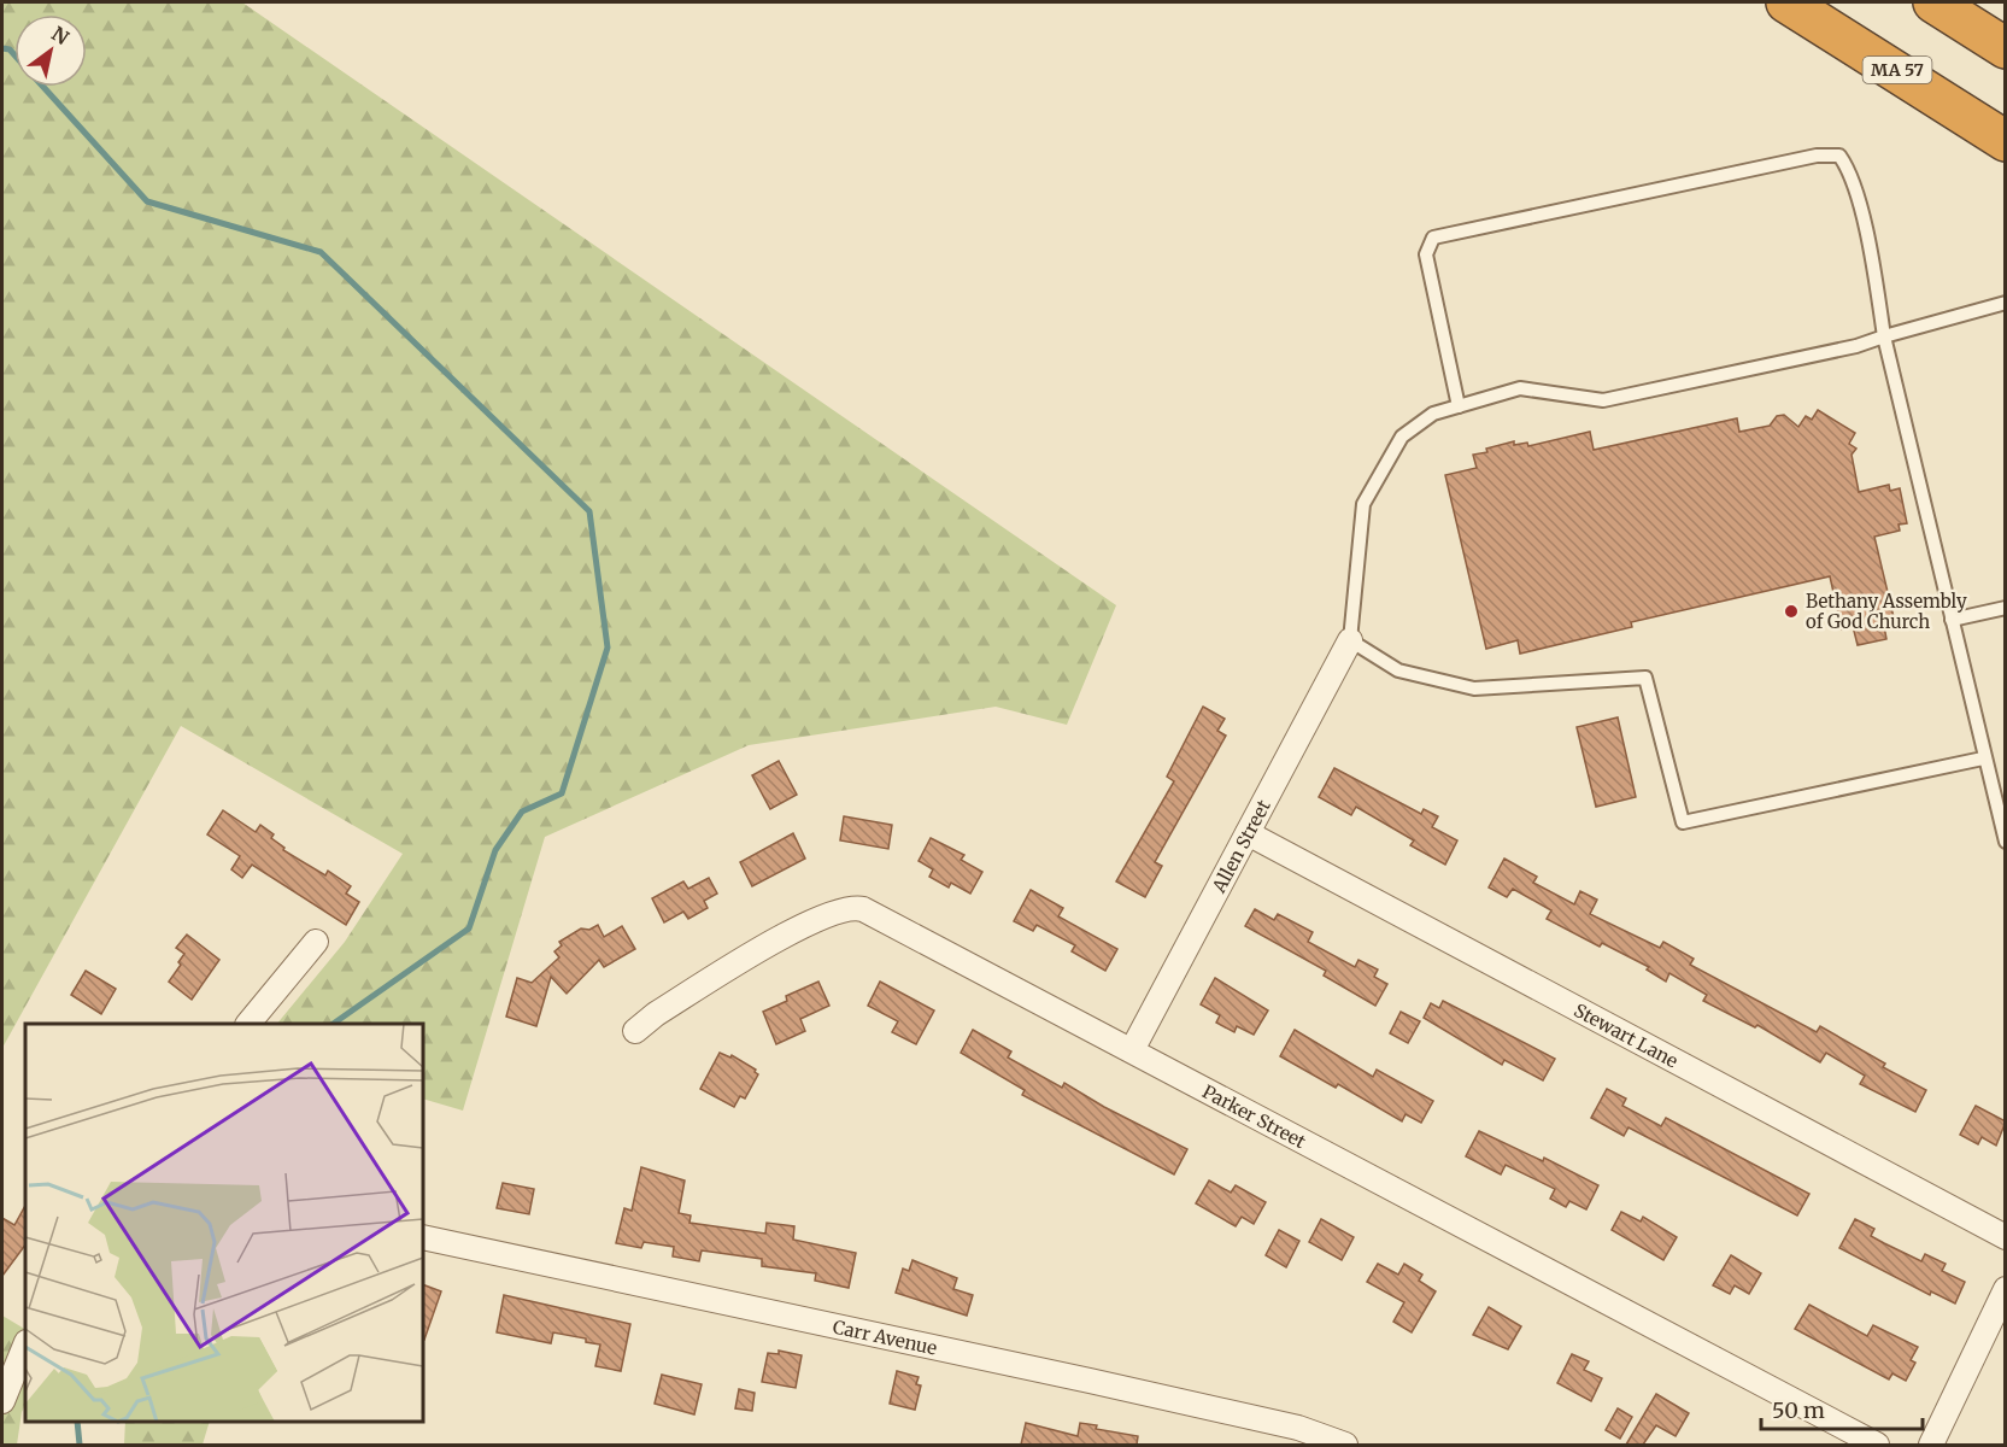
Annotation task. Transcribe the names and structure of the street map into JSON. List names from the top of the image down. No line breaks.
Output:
{"streets":{"highway":["MA 57"],"street":["Allen Street","Stewart Lane","Parker Street","Carr Avenue"]},"crossings":[["Allen Street","Stewart Lane"],["Allen Street","Parker Street"]],"places":["Bethany Assembly of God Church"],"scale_bar":"50 m","north":"top right"}
